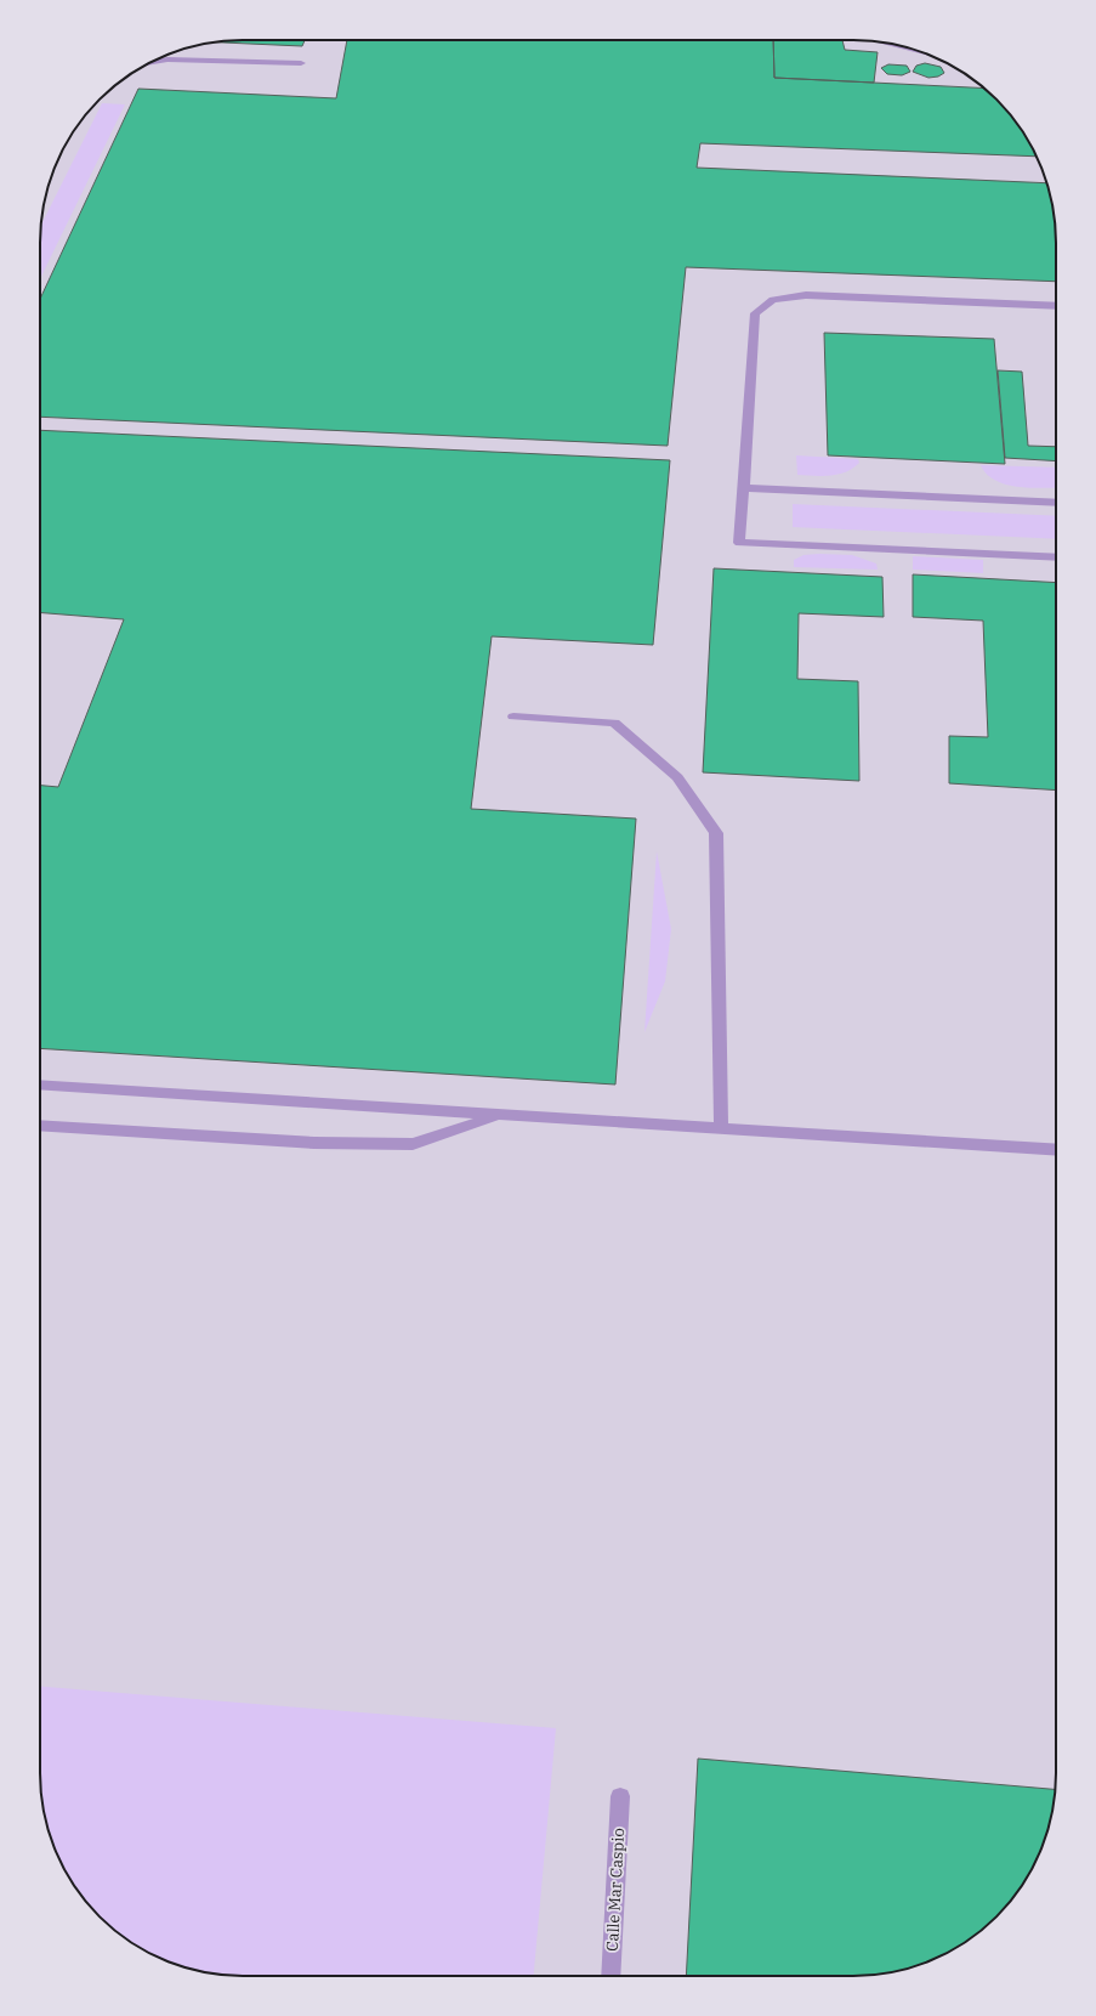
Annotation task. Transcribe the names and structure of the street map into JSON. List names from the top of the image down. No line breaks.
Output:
{"streets":{"street":["Calle Mar Caspio"]}}
